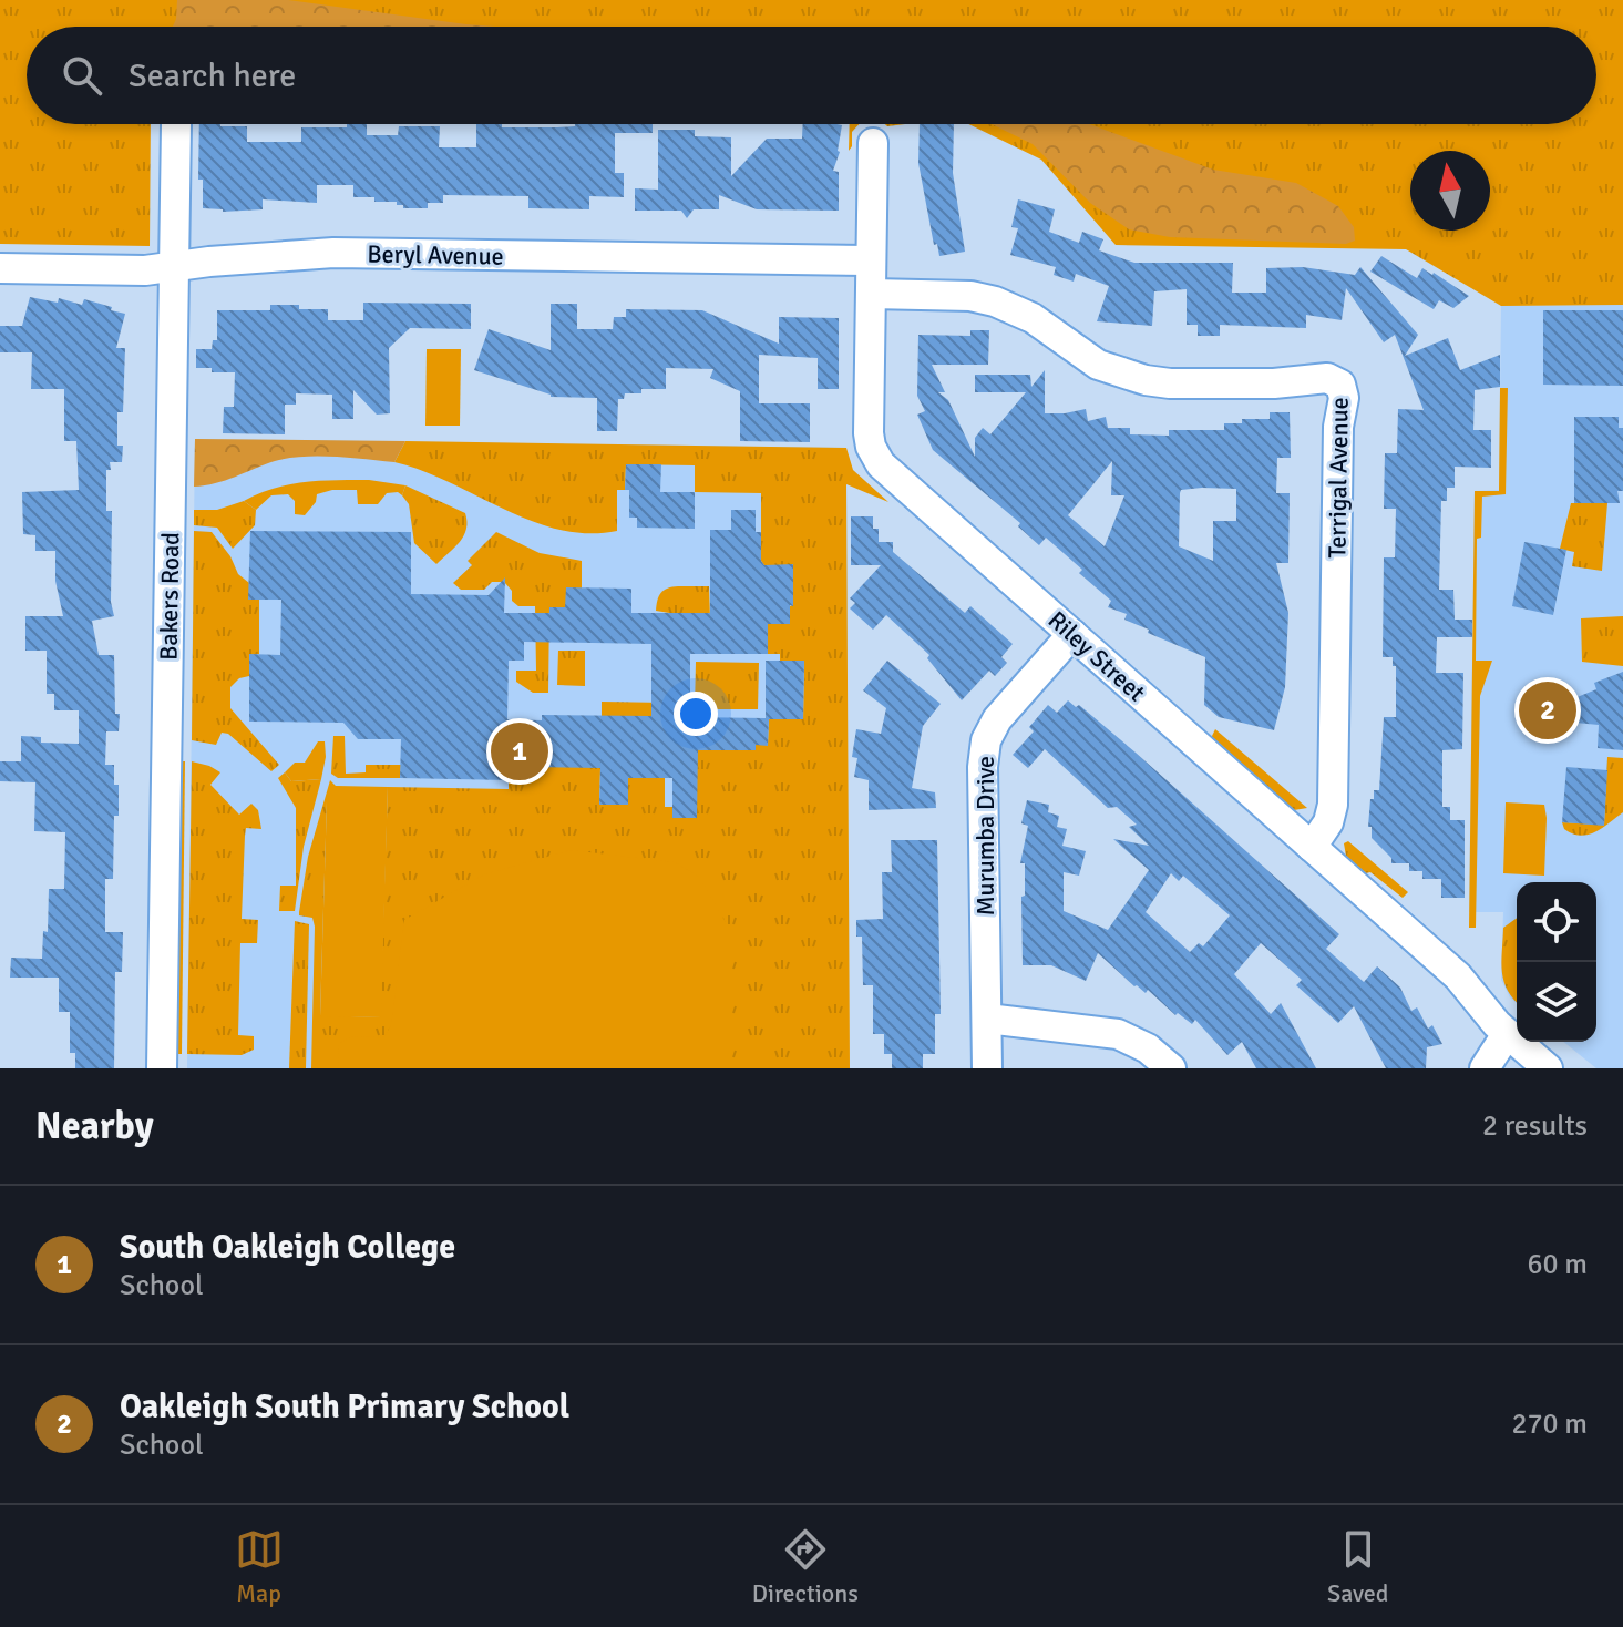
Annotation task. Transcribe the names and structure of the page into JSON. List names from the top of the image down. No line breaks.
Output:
{"streets":{"street":["Beryl Avenue","Terrigal Avenue","Bakers Road","Riley Street","Murumba Drive"]},"crossings":[["Beryl Avenue","Bakers Road"],["Beryl Avenue","Riley Street"],["Terrigal Avenue","Riley Street"],["Riley Street","Murumba Drive"]],"north":"top","page":{"search":"Search here","pins":["2","1"],"heading":["Nearby","2 results"],"list":[{"mark":"1","name":"South Oakleigh College","note":"School","value":"60 m"},{"mark":"2","name":"Oakleigh South Primary School","note":"School","value":"270 m"}],"nav":["Map","Directions","Saved"]}}
